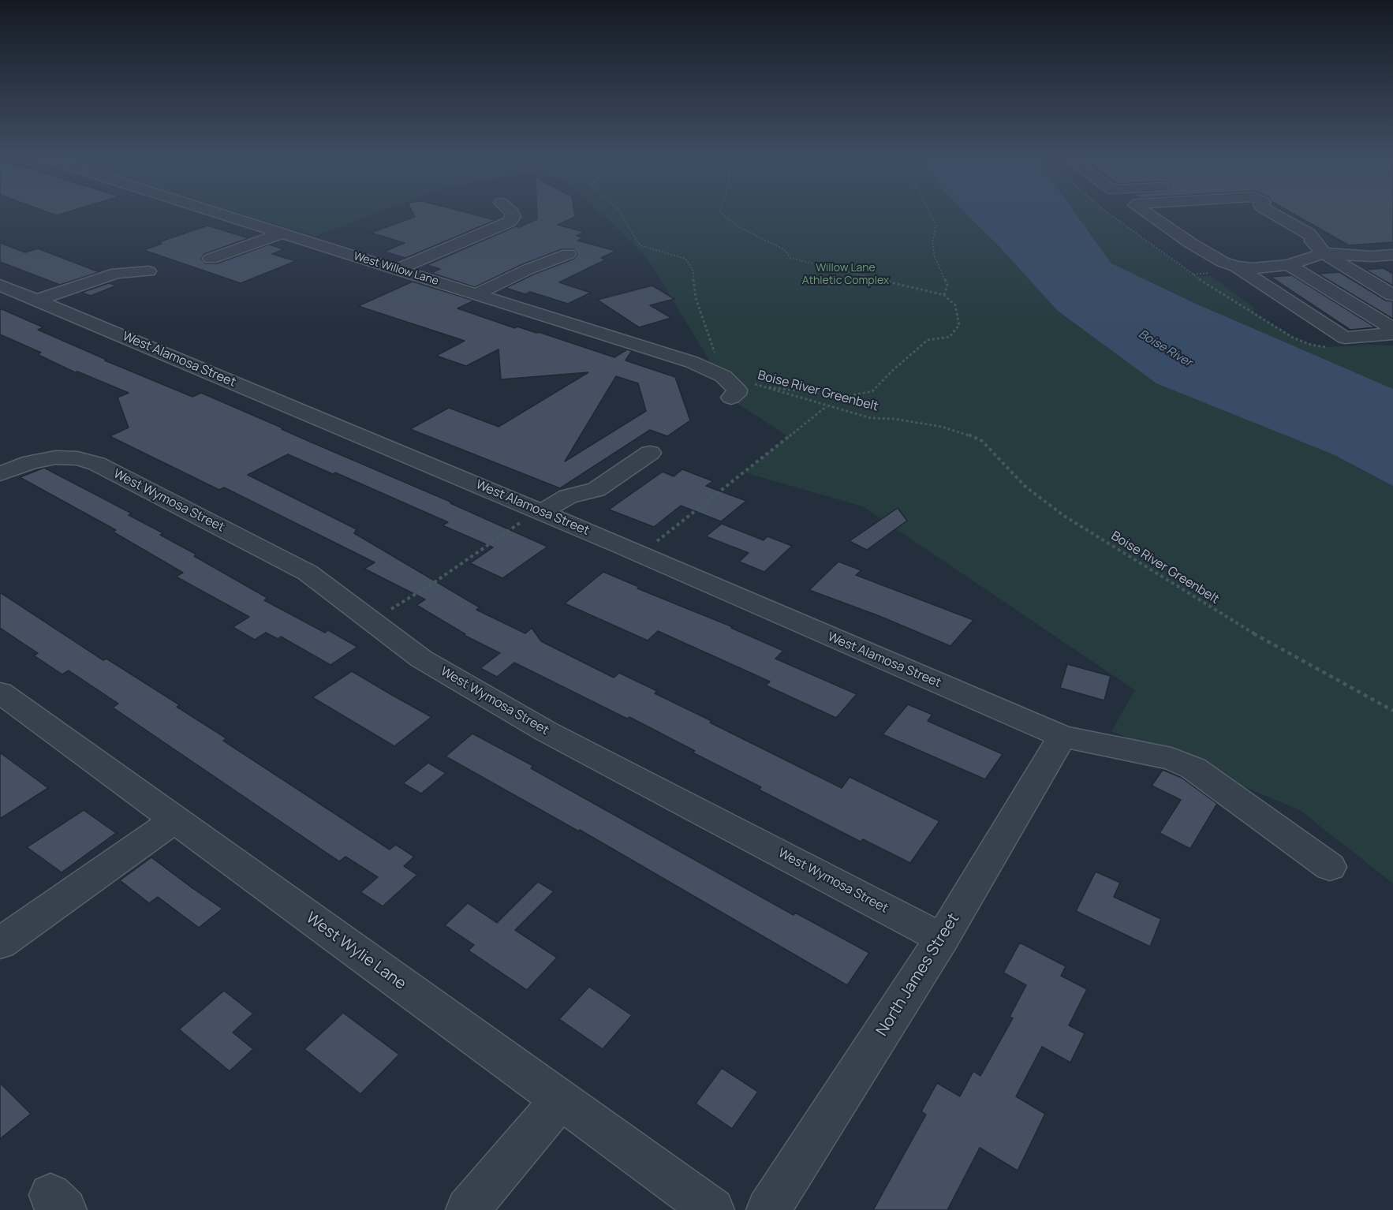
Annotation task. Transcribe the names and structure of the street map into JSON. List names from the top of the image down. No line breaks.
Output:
{"streets":{"street":["West Willow Lane","West Alamosa Street","West Wymosa Street","West Wylie Lane","North James Street"],"path":["Boise River Greenbelt"]},"crossings":[["West Alamosa Street","North James Street"],["West Wymosa Street","North James Street"]],"water":["Boise River"],"parks":["Willow Lane Athletic Complex"]}
